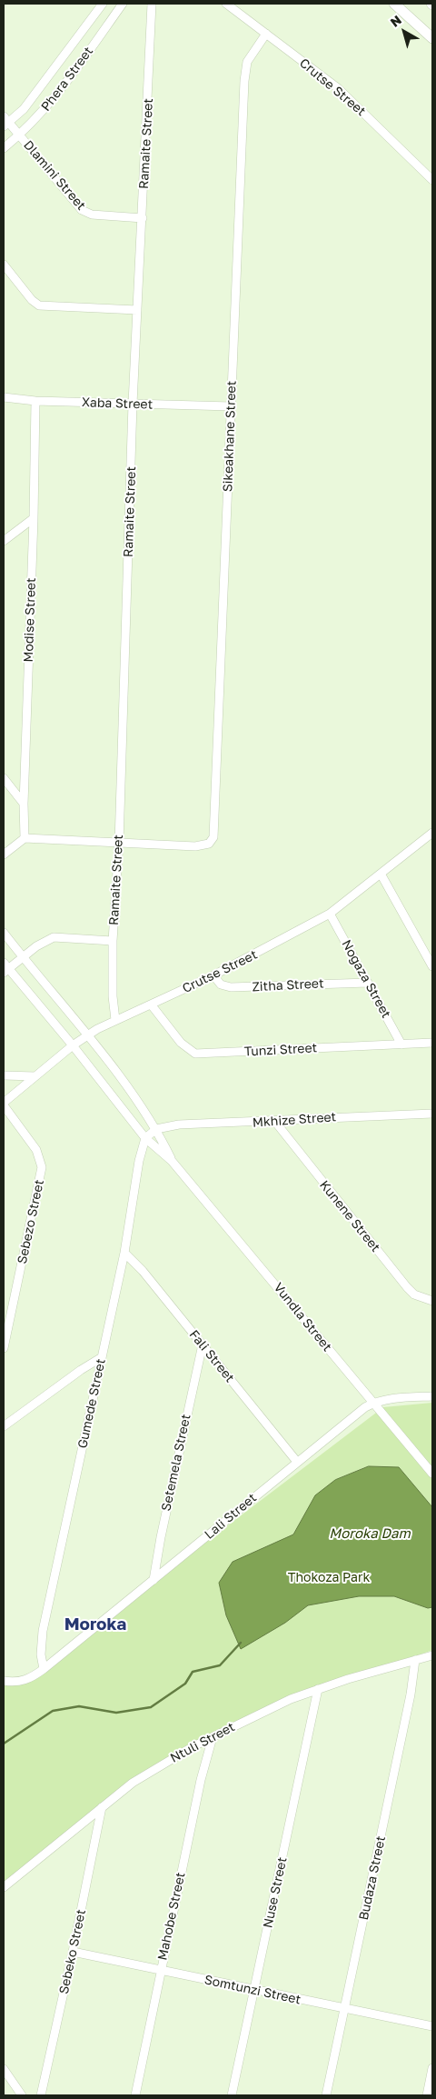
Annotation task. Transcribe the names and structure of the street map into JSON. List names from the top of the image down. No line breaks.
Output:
{"streets":{"street":["Phera Street","Crutse Street","Ramaite Street","Dlamini Street","Xaba Street","Sikeakhane Street","Modise Street","Nogaza Street","Zitha Street","Tunzi Street","Mkhize Street","Kunene Street","Sebezo Street","Vundla Street","Fali Street","Gumede Street","Setemela Street","Lali Street","Ntuli Street","Budaza Street","Nuse Street","Mahobe Street","Sebeko Street","Somtunzi Street"]},"crossings":[["Phera Street","Dlamini Street"],["Crutse Street","Ramaite Street"],["Crutse Street","Sikeakhane Street"],["Crutse Street","Nogaza Street"],["Crutse Street","Zitha Street"],["Crutse Street","Tunzi Street"],["Crutse Street","Sebezo Street"],["Crutse Street","Vundla Street"],["Ramaite Street","Dlamini Street"],["Ramaite Street","Xaba Street"],["Ramaite Street","Sikeakhane Street"],["Xaba Street","Sikeakhane Street"],["Xaba Street","Modise Street"],["Nogaza Street","Zitha Street"],["Nogaza Street","Tunzi Street"],["Mkhize Street","Kunene Street"],["Mkhize Street","Vundla Street"],["Vundla Street","Gumede Street"],["Vundla Street","Lali Street"],["Fali Street","Gumede Street"],["Fali Street","Setemela Street"],["Fali Street","Lali Street"],["Gumede Street","Lali Street"],["Setemela Street","Lali Street"],["Ntuli Street","Budaza Street"],["Ntuli Street","Nuse Street"],["Ntuli Street","Mahobe Street"],["Ntuli Street","Sebeko Street"],["Budaza Street","Somtunzi Street"],["Nuse Street","Somtunzi Street"],["Mahobe Street","Somtunzi Street"],["Sebeko Street","Somtunzi Street"]],"districts":["Moroka"],"water":["Moroka Dam"],"parks":["Thokoza Park"],"north":"top left"}
